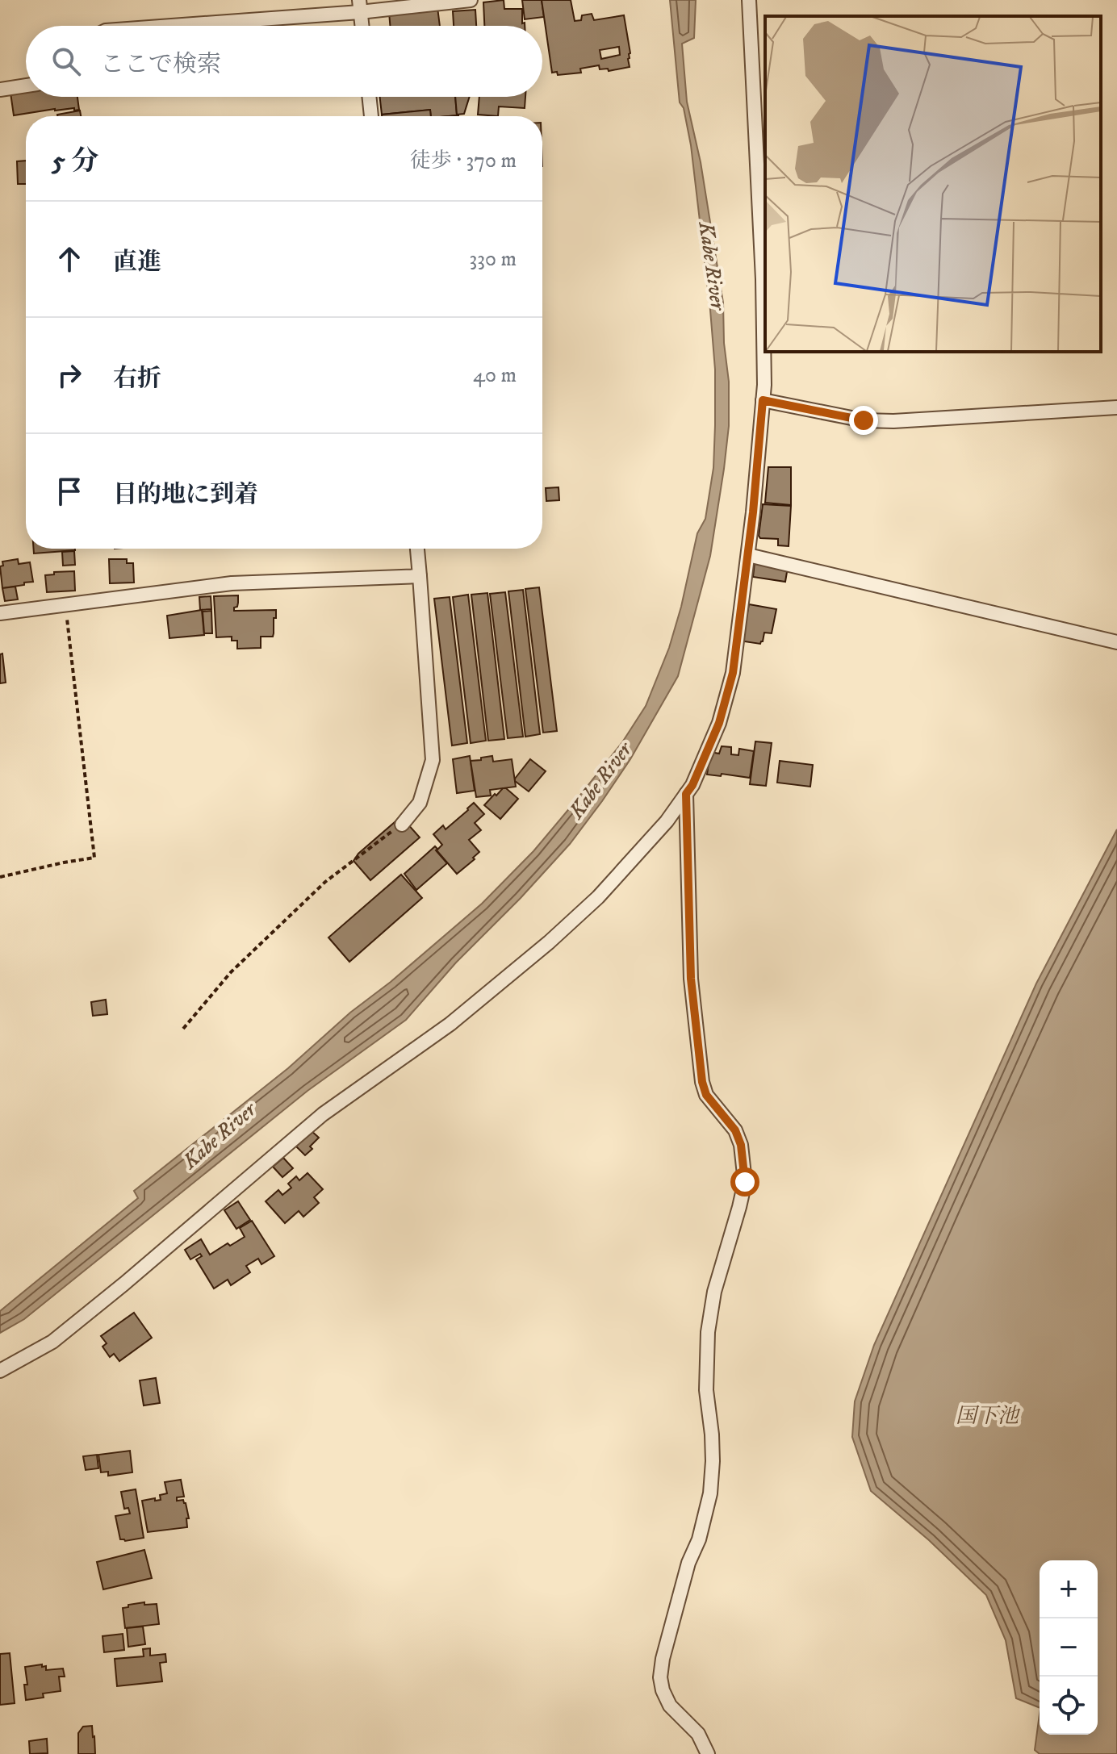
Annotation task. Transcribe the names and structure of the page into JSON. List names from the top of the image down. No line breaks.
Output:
{"water":["Kabe River","国下池"],"page":{"search":"ここで検索","heading":["5 分","徒歩 · 370 m"],"list":[["直進","330 m"],["右折","40 m"],"目的地に到着"],"map_buttons":["+","−"]}}
